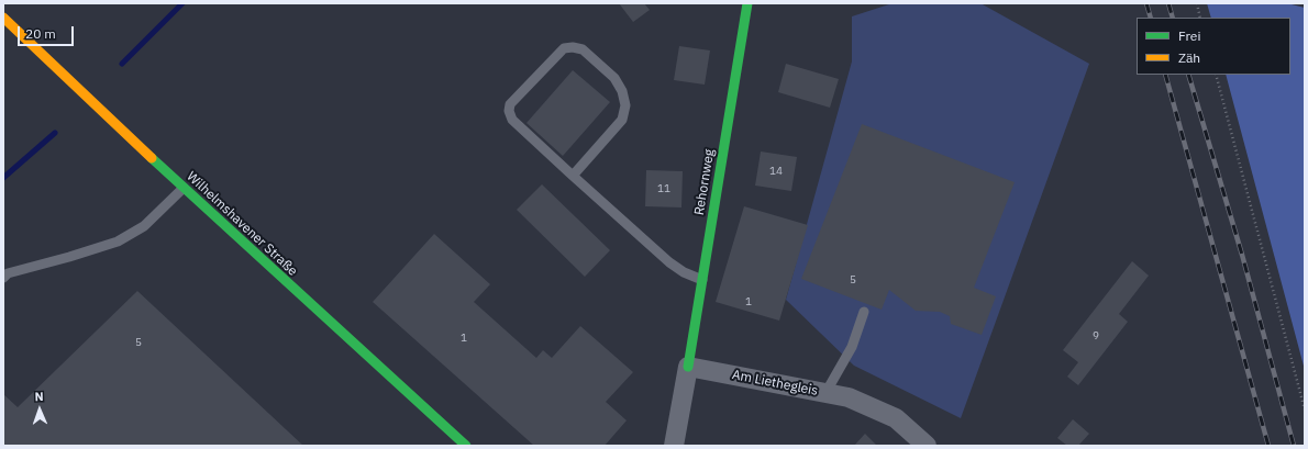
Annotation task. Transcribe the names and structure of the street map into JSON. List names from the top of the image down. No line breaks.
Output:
{"streets":{"street":["Rehornweg","Wilhelmshavener Straße","Am Liethegleis"]},"crossings":[["Rehornweg","Am Liethegleis"]],"house_numbers":["14","11","5","1","9","1","5"],"legend":["Frei","Zäh"],"scale_bar":"20 m","north":"top"}
